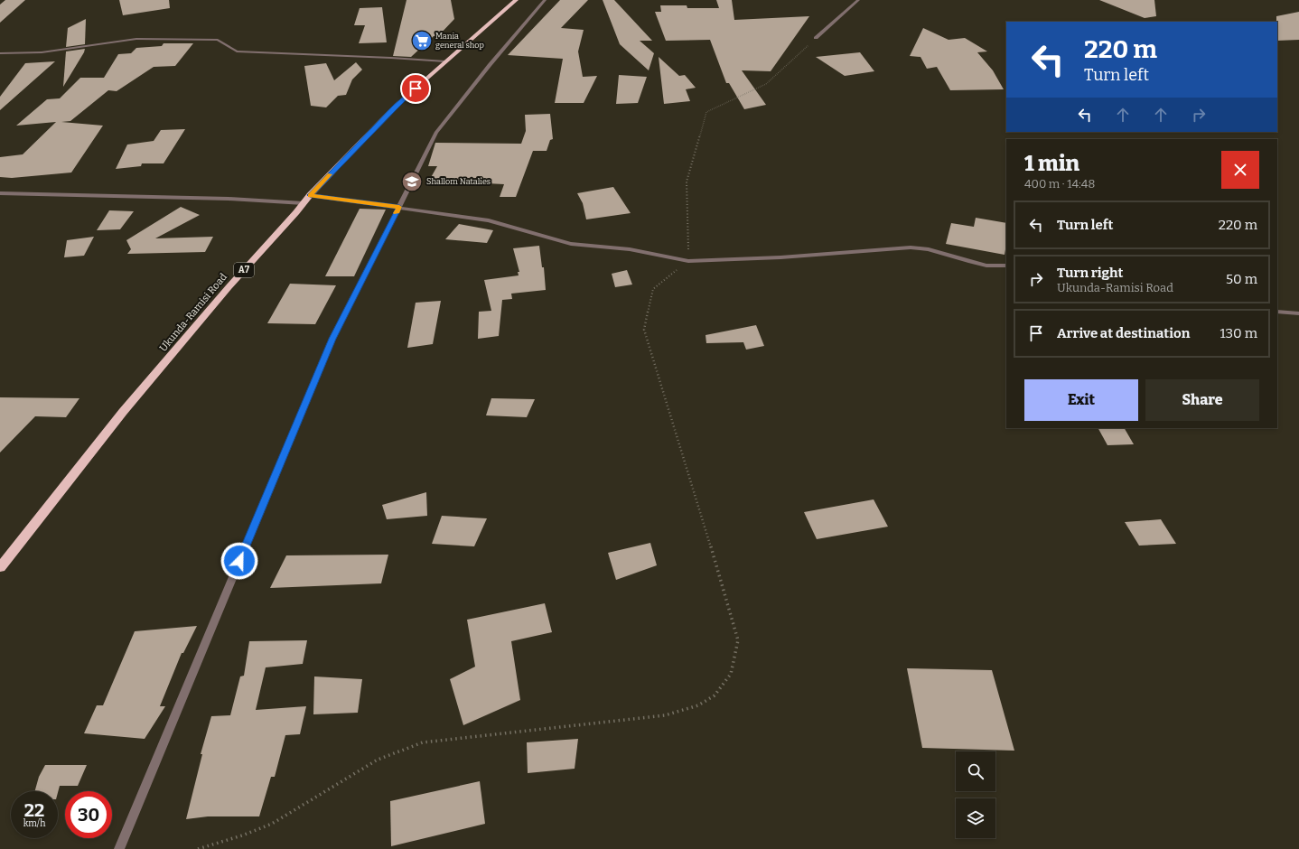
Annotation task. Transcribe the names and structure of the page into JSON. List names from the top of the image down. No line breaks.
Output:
{"streets":{"highway":["A7","Ukunda-Ramisi Road"]},"places":{"supermarket":["Mania general shop"],"school or university":["Shallom Natalies"]},"page":{"turn":["220 m","Turn left"],"heading":["1 min","400 m · 14:48"],"list":[{"name":"Turn left","value":"220 m"},{"name":"Turn right","note":"Ukunda-Ramisi Road","value":"50 m"},{"name":"Arrive at destination","value":"130 m"}],"buttons":["Exit","Share"],"speed":"22 km/h","limit":"30"}}
